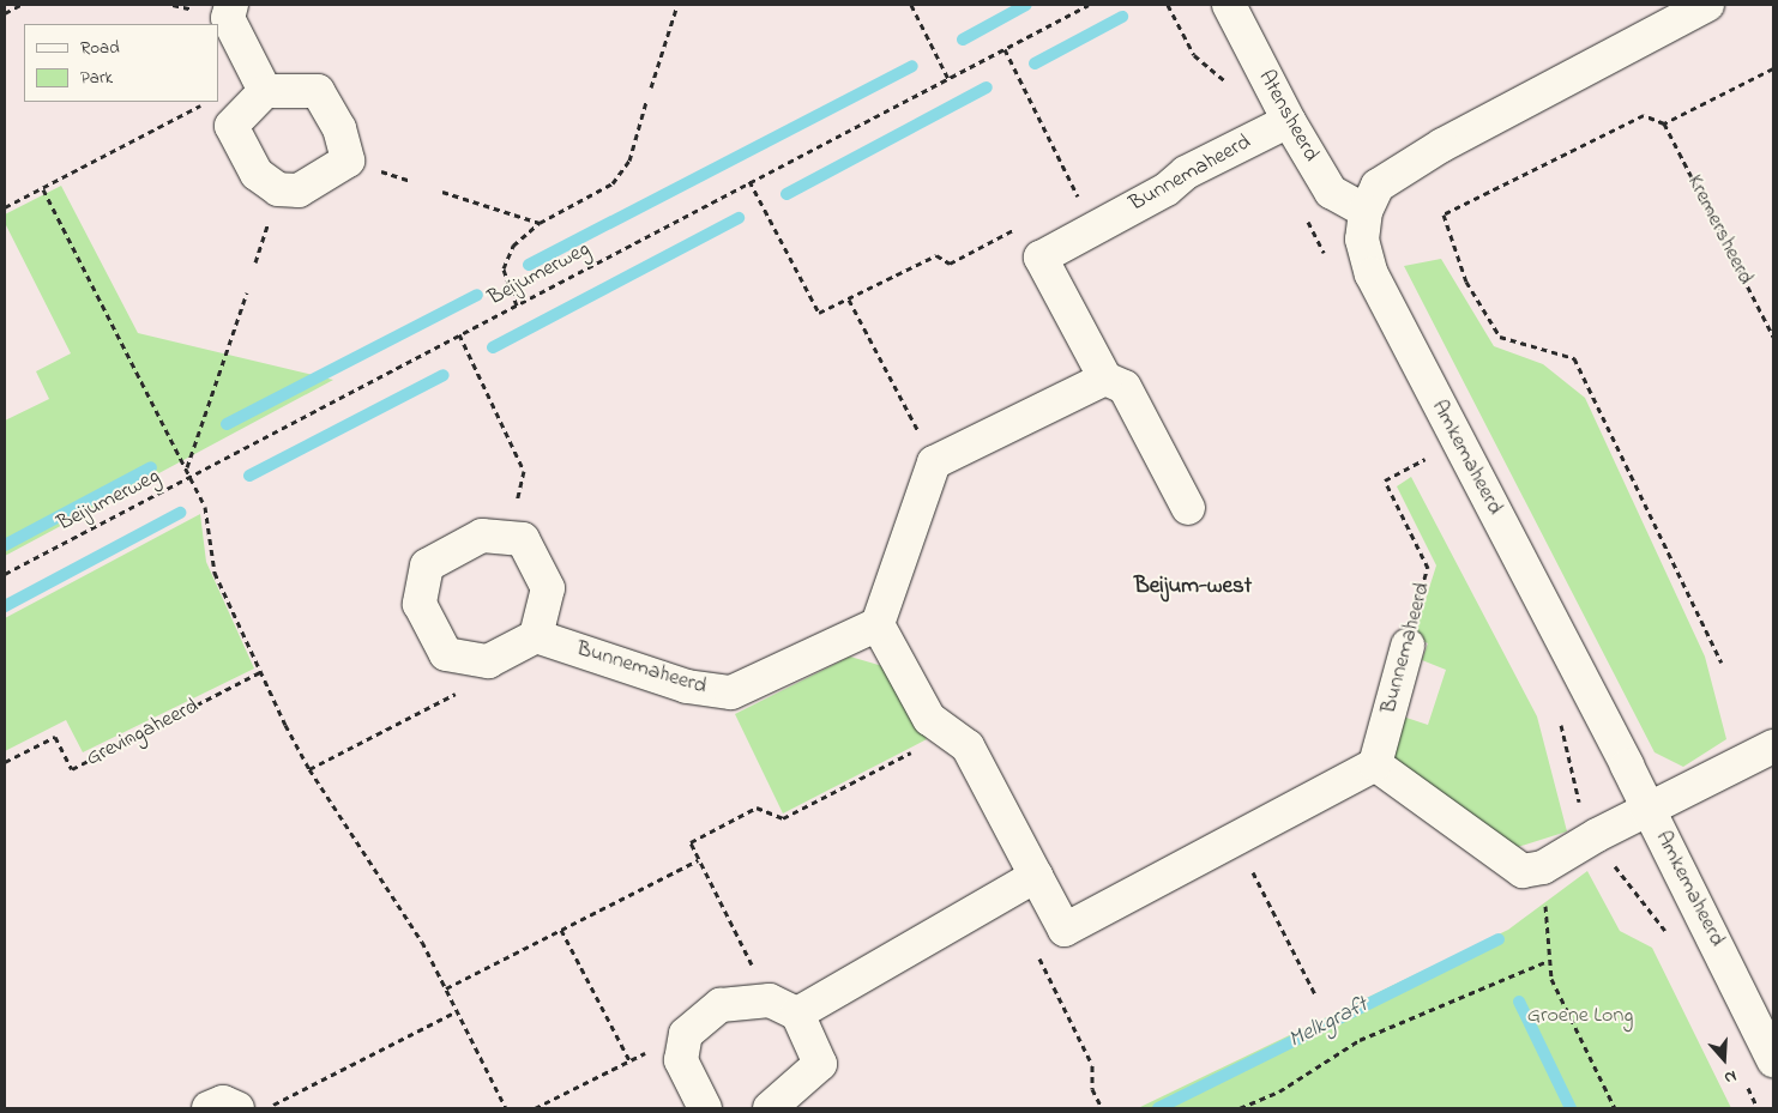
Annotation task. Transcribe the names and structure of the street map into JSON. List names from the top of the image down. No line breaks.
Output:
{"streets":{"street":["Atensheerd","Bunnemaheerd","Amkemaheerd"],"path":["Kremersheerd","Beijumerweg","Grevingaheerd"]},"crossings":[["Atensheerd","Bunnemaheerd"],["Atensheerd","Amkemaheerd"]],"districts":["Beijum-west"],"water":["Melkgraft"],"parks":["Groene Long"],"legend":["Road","Park"],"north":"bottom"}
